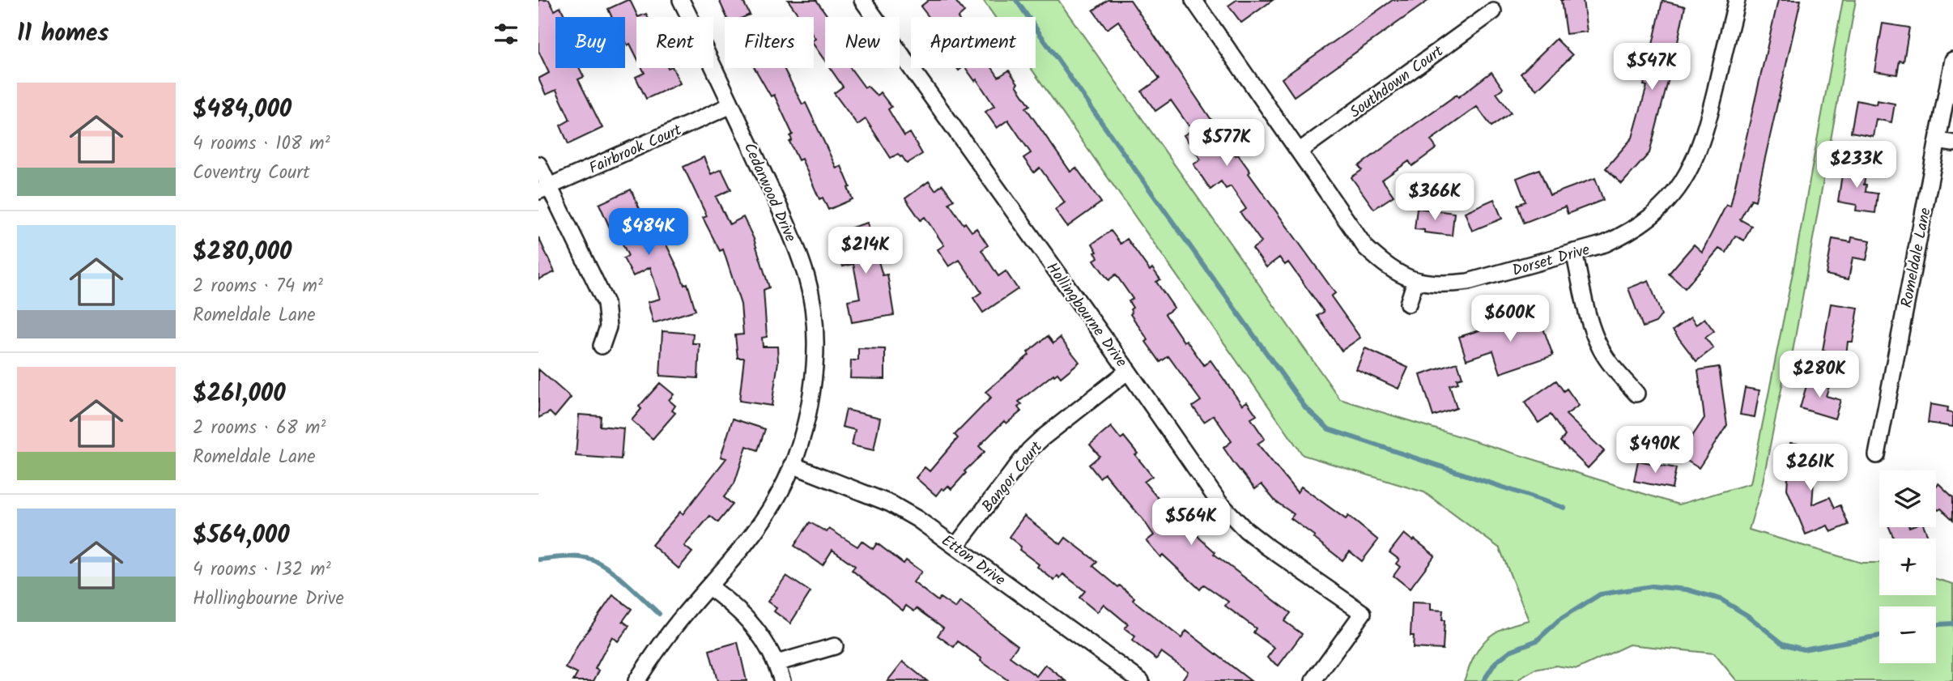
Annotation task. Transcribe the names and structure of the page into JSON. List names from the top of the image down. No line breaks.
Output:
{"streets":{"street":["Southdown Court","Fairbrook Court","Cedarwood Drive","Romeldale Lane","Dorset Drive","Hollingbourne Drive","Bangor Court","Etton Drive"]},"crossings":[["Southdown Court","Dorset Drive"],["Fairbrook Court","Cedarwood Drive"],["Cedarwood Drive","Etton Drive"],["Hollingbourne Drive","Bangor Court"],["Bangor Court","Etton Drive"]],"page":{"heading":"11 homes","chip":["Buy","Rent","Filters","New","Apartment"],"price":["$547K","$577K","$233K","$366K","$484K","$214K","$600K","$280K","$490K","$261K","$564K"],"list":[{"name":"$484,000","note":"4 rooms · 108 m² · Coventry Court"},{"name":"$280,000","note":"2 rooms · 74 m² · Romeldale Lane"},{"name":"$261,000","note":"2 rooms · 68 m² · Romeldale Lane"},{"name":"$564,000","note":"4 rooms · 132 m² · Hollingbourne Drive"}],"map_buttons":["+","−"]}}
